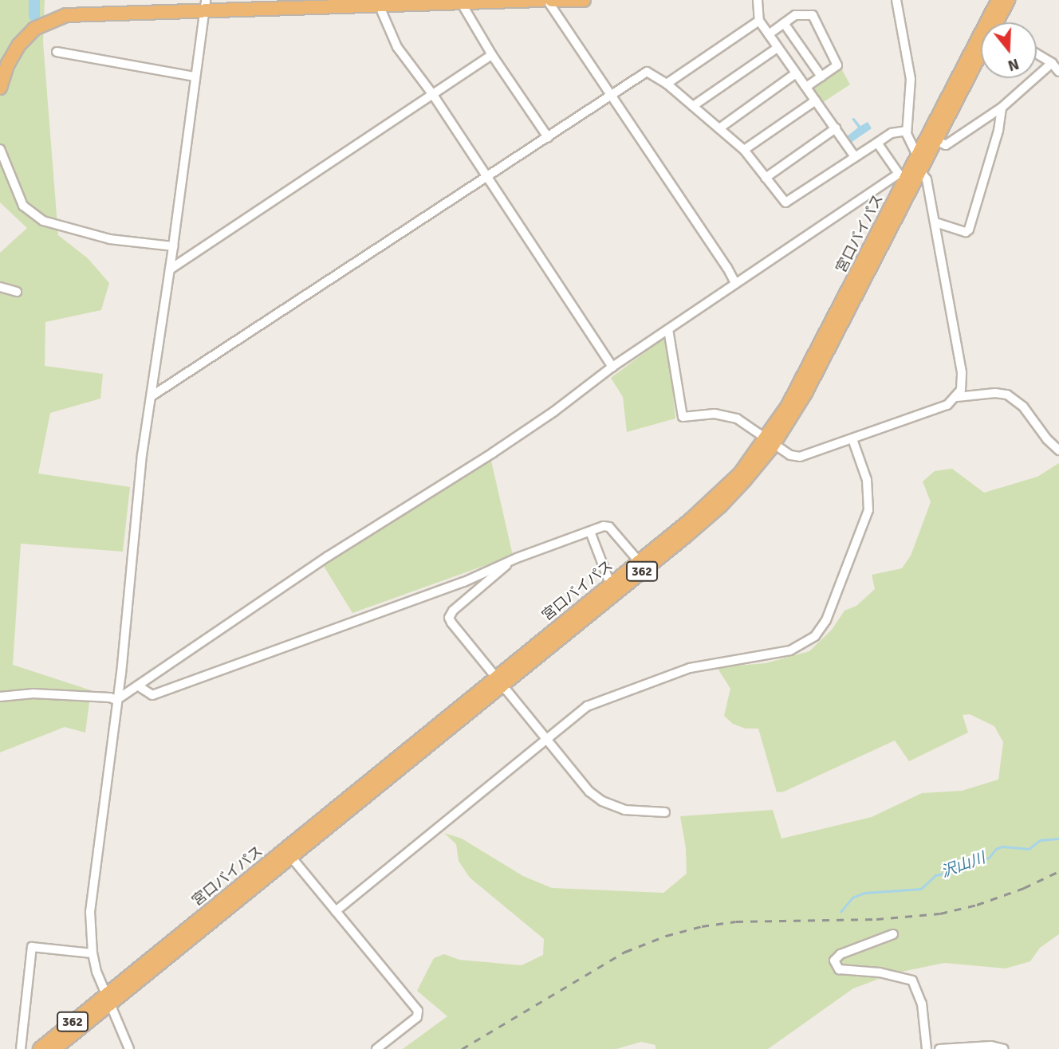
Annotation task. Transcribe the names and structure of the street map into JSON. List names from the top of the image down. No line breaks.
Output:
{"streets":{"highway":["宮口バイパス","362"]},"water":["沢山川"],"north":"bottom"}
